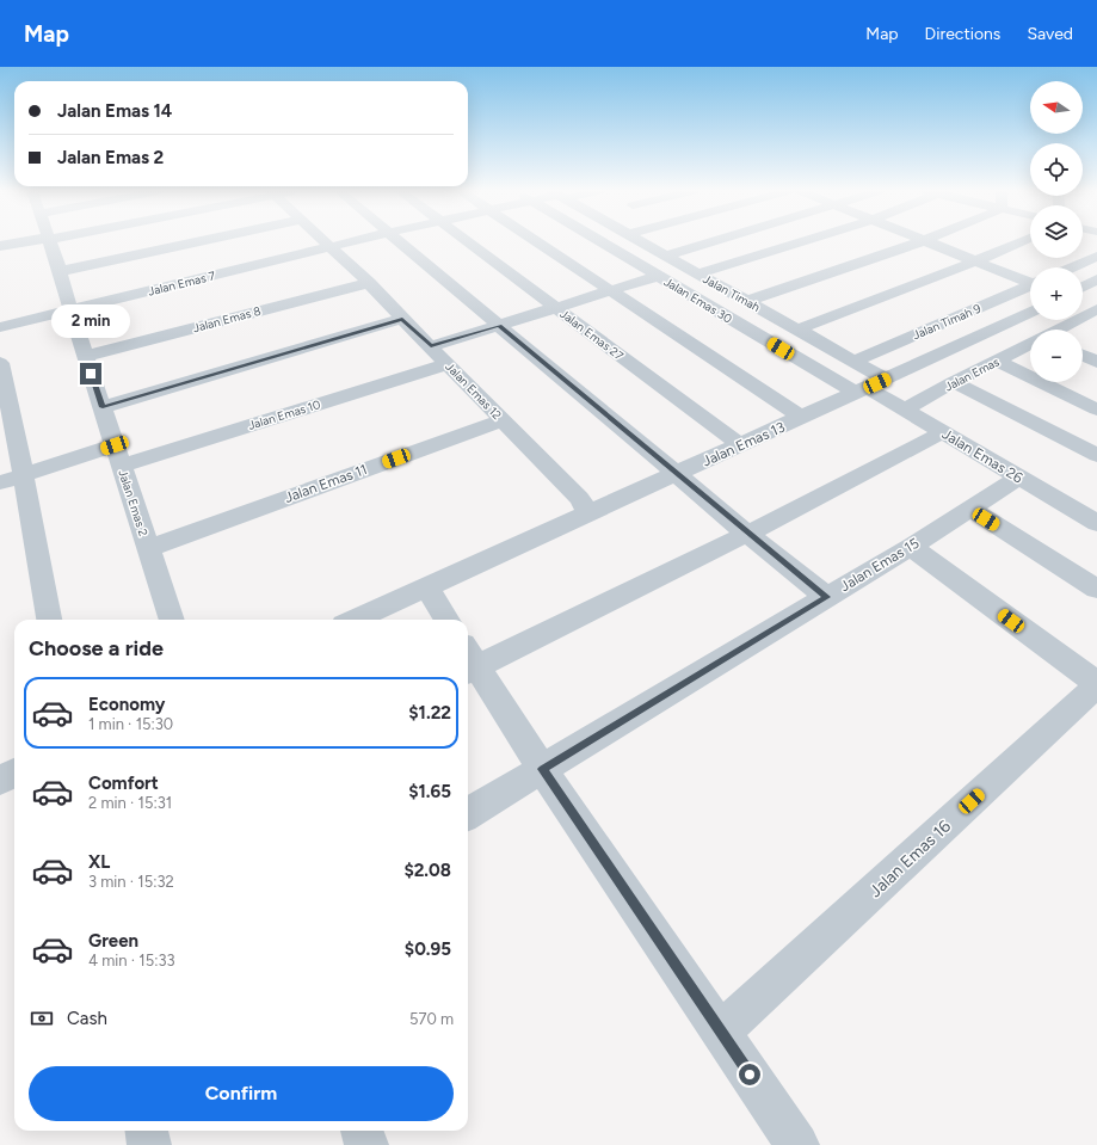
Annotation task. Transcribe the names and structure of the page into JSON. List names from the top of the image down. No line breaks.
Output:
{"streets":{"street":["Jalan Emas 7","Jalan Timah","Jalan Emas 30","Jalan Emas 8","Jalan Timah 9","Jalan Emas 27","Jalan Emas","Jalan Emas 12","Jalan Emas 10","Jalan Emas 13","Jalan Emas 26","Jalan Emas 11","Jalan Emas 2","Jalan Emas 15","Jalan Emas 16"]},"crossings":[["Jalan Emas 7","Jalan Emas 12"],["Jalan Emas 7","Jalan Emas 2"],["Jalan Timah","Jalan Emas 30"],["Jalan Timah","Jalan Timah 9"],["Jalan Timah","Jalan Emas 13"],["Jalan Timah","Jalan Emas 26"],["Jalan Emas 30","Jalan Emas 13"],["Jalan Emas 30","Jalan Emas 26"],["Jalan Emas 8","Jalan Emas 12"],["Jalan Emas 8","Jalan Emas 2"],["Jalan Emas 27","Jalan Emas 13"],["Jalan Emas","Jalan Emas 26"],["Jalan Emas 12","Jalan Emas 10"],["Jalan Emas 12","Jalan Emas 13"],["Jalan Emas 12","Jalan Emas 11"],["Jalan Emas 10","Jalan Emas 2"],["Jalan Emas 13","Jalan Emas 26"],["Jalan Emas 26","Jalan Emas 15"],["Jalan Emas 11","Jalan Emas 2"]],"north":"left","page":{"header":"Map","nav":["Map","Directions","Saved"],"map_buttons":["+","−"],"banner":["Jalan Emas 14","Jalan Emas 2"],"bubble":"2 min","heading":"Choose a ride","list":[{"name":"Economy","note":"1 min · 15:30","value":"$1.22"},{"name":"Comfort","note":"2 min · 15:31","value":"$1.65"},{"name":"XL","note":"3 min · 15:32","value":"$2.08"},{"name":"Green","note":"4 min · 15:33","value":"$0.95"}],"pay":["Cash","570 m"],"buttons":"Confirm"}}
